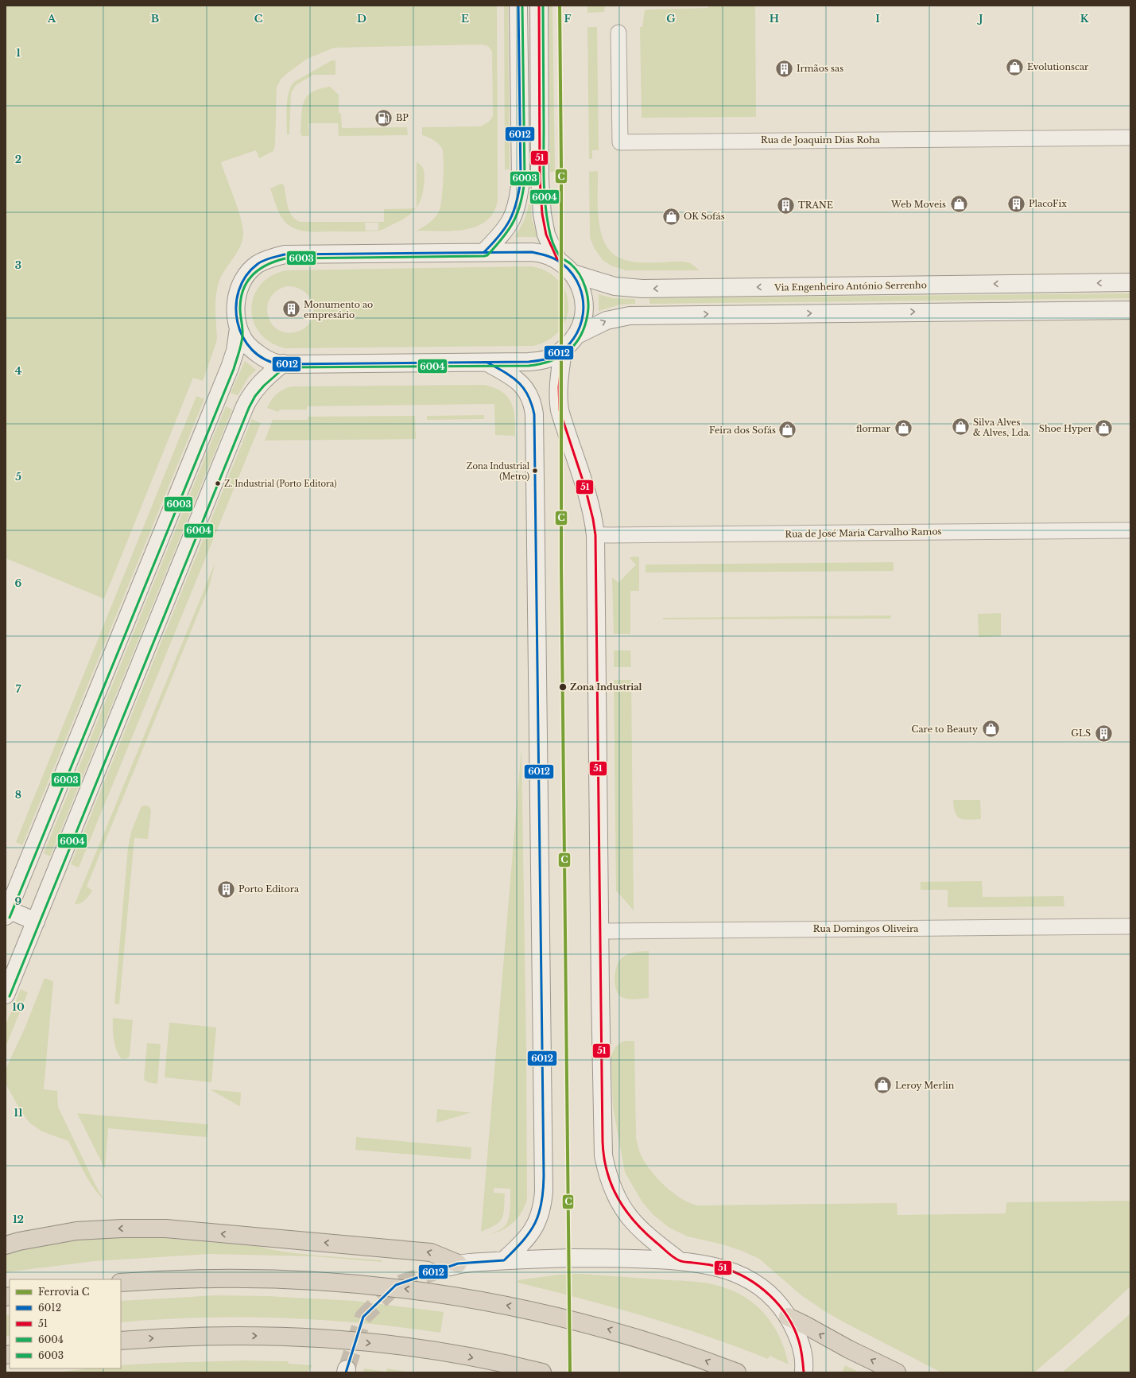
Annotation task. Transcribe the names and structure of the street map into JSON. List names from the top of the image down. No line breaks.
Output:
{"streets":{"main road":["Via Engenheiro António Serrenho"],"street":["Rua de Joaquim Dias Roha","Rua de José Maria Carvalho Ramos","Rua Domingos Oliveira"]},"places":{"shop":["Evolutionscar","Web Moveis","OK Sofás","Silva Alves & Alves, Lda.","flormar","Shoe Hyper","Feira dos Sofás","Care to Beauty","Leroy Merlin"],"building":["Irmãos sas","PlacoFix","TRANE","Monumento ao empresário","GLS","Porto Editora"],"fuel station":["BP"],"other":["Zona Industrial (Metro)","Z. Industrial (Porto Editora)","Zona Industrial"]},"lines":["rail line C","transit line 6012","transit line 51","transit line 6004","transit line 6003"],"legend":["Ferrovia C","6012","51","6004","6003"],"grid":{"columns":["A","B","C","D","E","F","G","H","I","J","K"],"rows":["1","2","3","4","5","6","7","8","9","10","11","12"]}}
